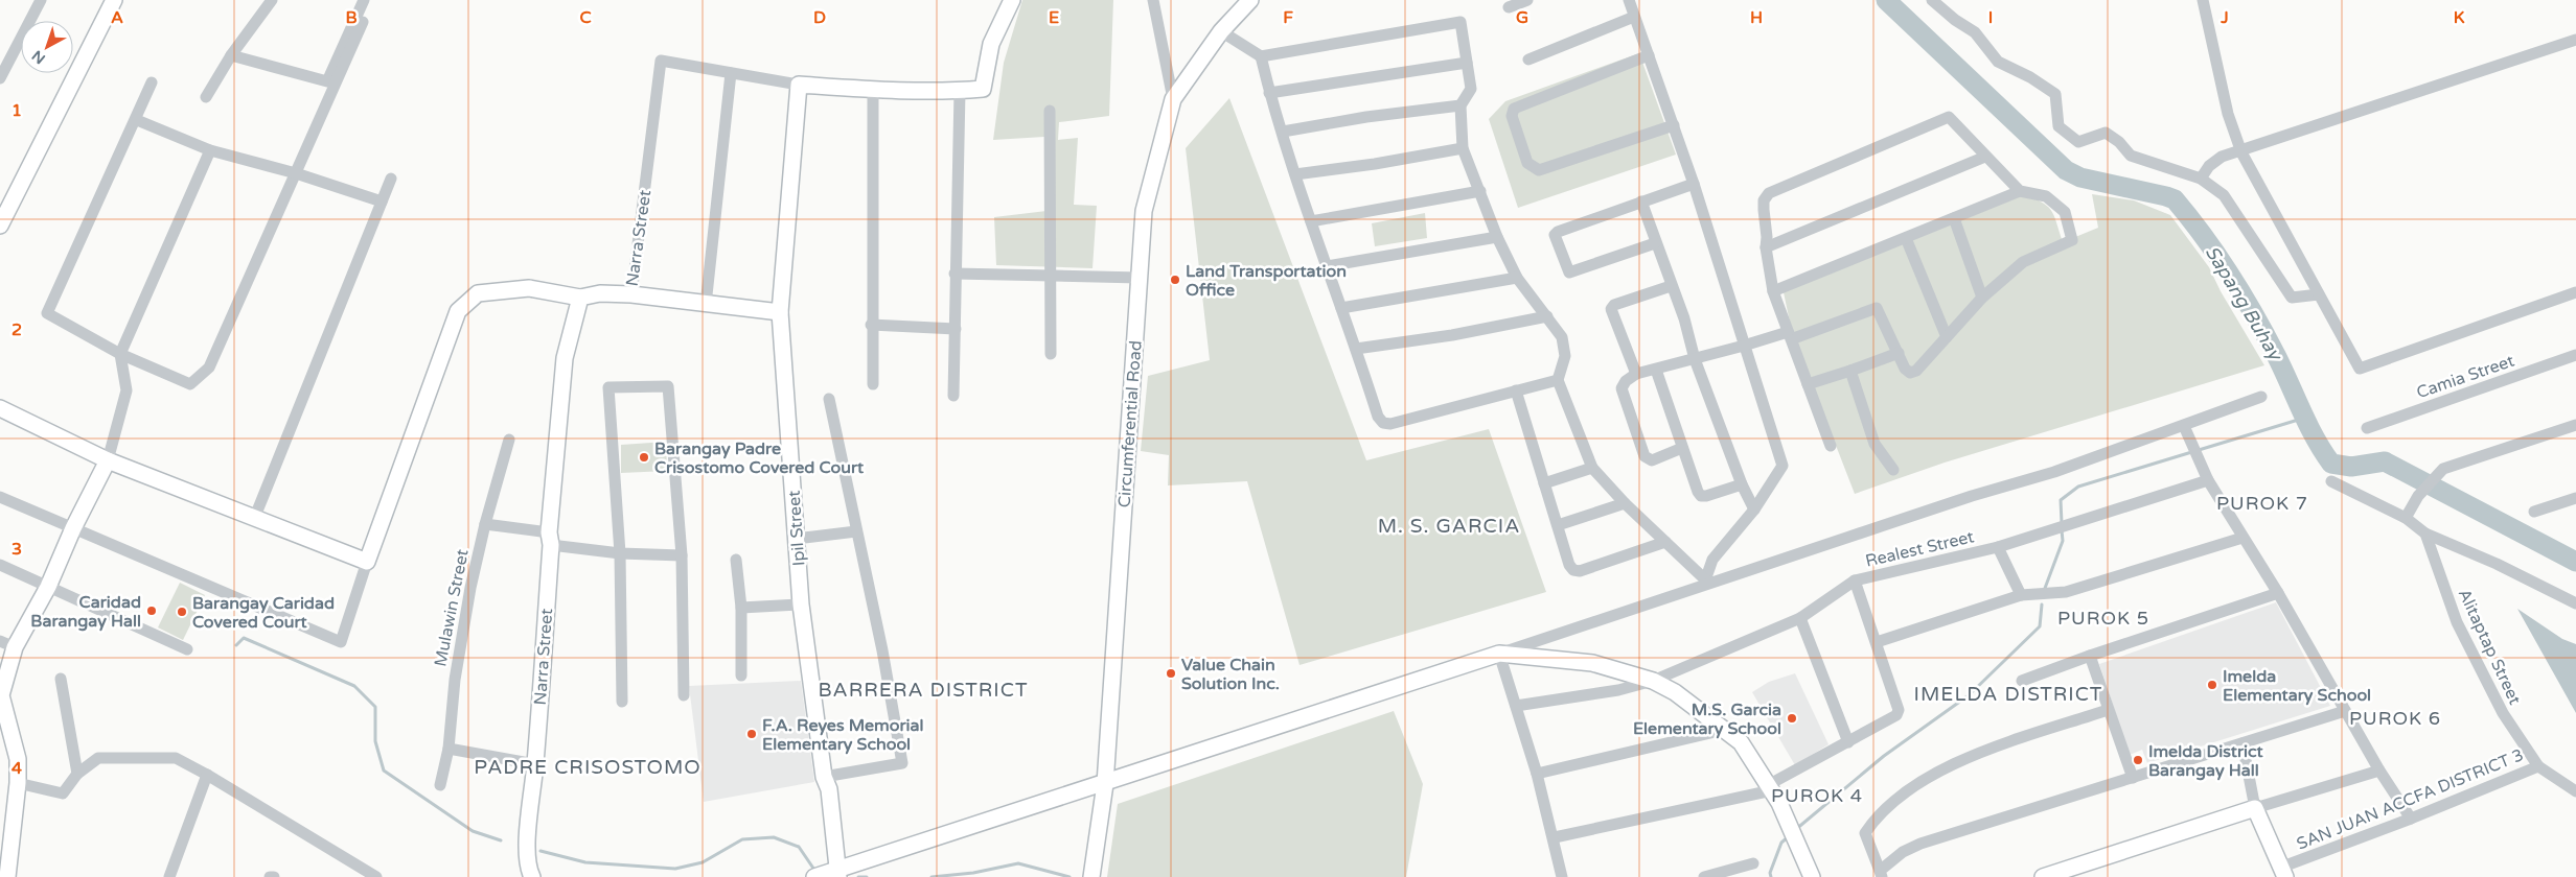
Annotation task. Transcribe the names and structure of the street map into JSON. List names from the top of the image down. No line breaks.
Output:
{"streets":{"street":["Narra Street","Camia Street","Circumferential Road","Ipil Street","Realest Street","Mulawin Street","Alitaptap Street","SAN JUAN ACCFA DISTRICT 3"]},"crossings":[["Narra Street","Ipil Street"],["Alitaptap Street","SAN JUAN ACCFA DISTRICT 3"]],"districts":["PUROK 7","M. S. GARCIA","PUROK 5","BARRERA DISTRICT","IMELDA DISTRICT","PUROK 6","PADRE CRISOSTOMO","PUROK 4"],"water":["Sapang Buhay"],"places":["Land Transportation Office","Barangay Padre Crisostomo Covered Court","Caridad Barangay Hall","Barangay Caridad Covered Court","Value Chain Solution Inc.","Imelda Elementary School","M.S. Garcia Elementary School","F.A. Reyes Memorial Elementary School","Imelda District Barangay Hall"],"north":"bottom left","grid":{"columns":["A","B","C","D","E","F","G","H","I","J","K"],"rows":["1","2","3","4"]}}
